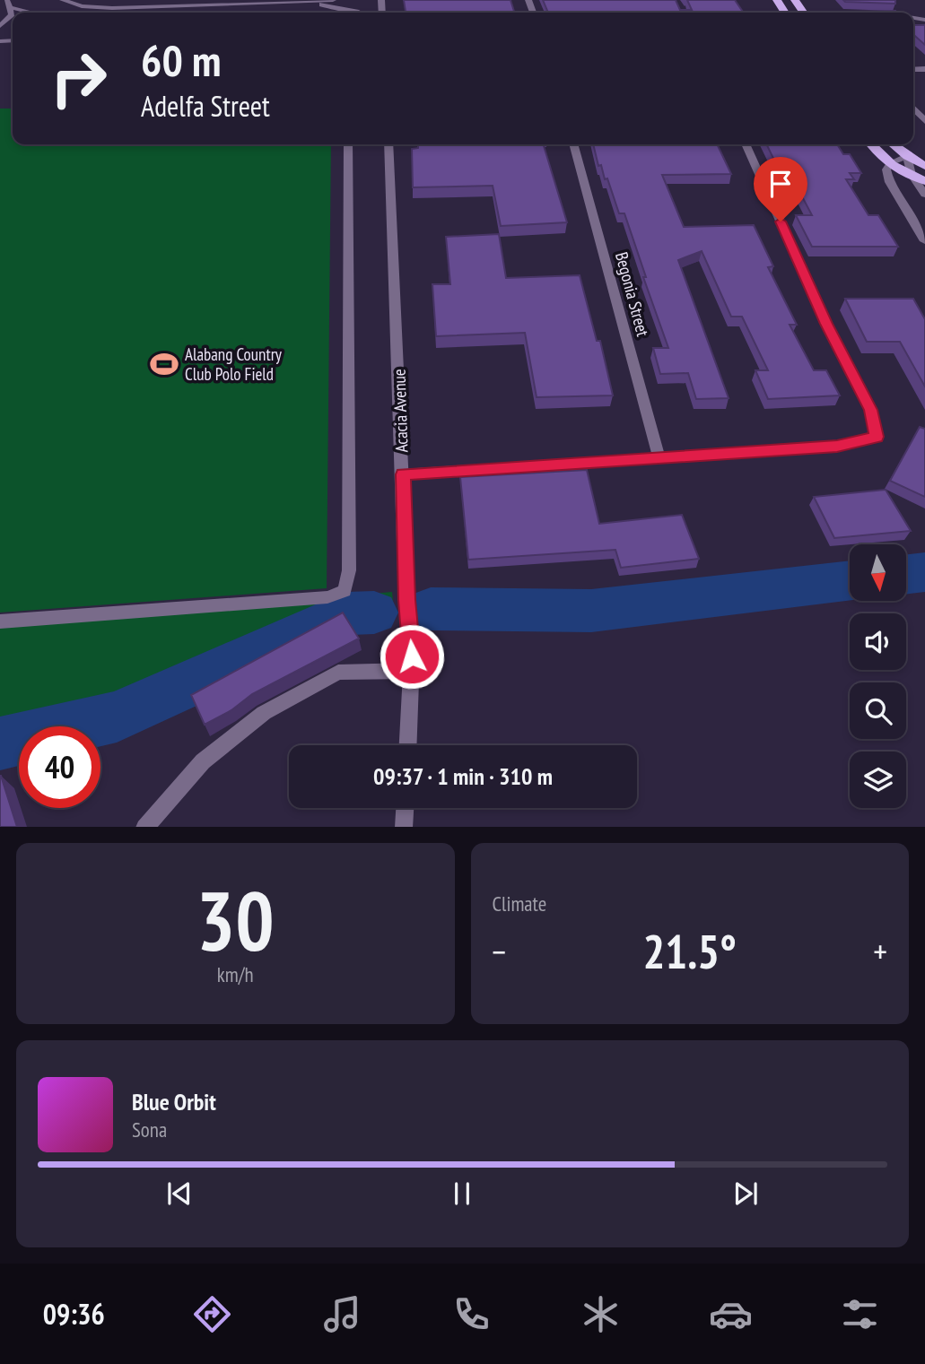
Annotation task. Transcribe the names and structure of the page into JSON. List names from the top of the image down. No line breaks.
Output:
{"streets":{"street":["Begonia Street","Acacia Avenue"]},"places":{"sports":["Alabang Country Club Polo Field"]},"north":"bottom","page":{"turn":["60 m","Adelfa Street"],"limit":"40","trip":"09:37 · 1 min · 310 m","tile":[["30","km/h"],"Climate"],"heat":["−","21.5°","+"],"song":["Blue Orbit","Sona"],"tabs":"09:36"}}
